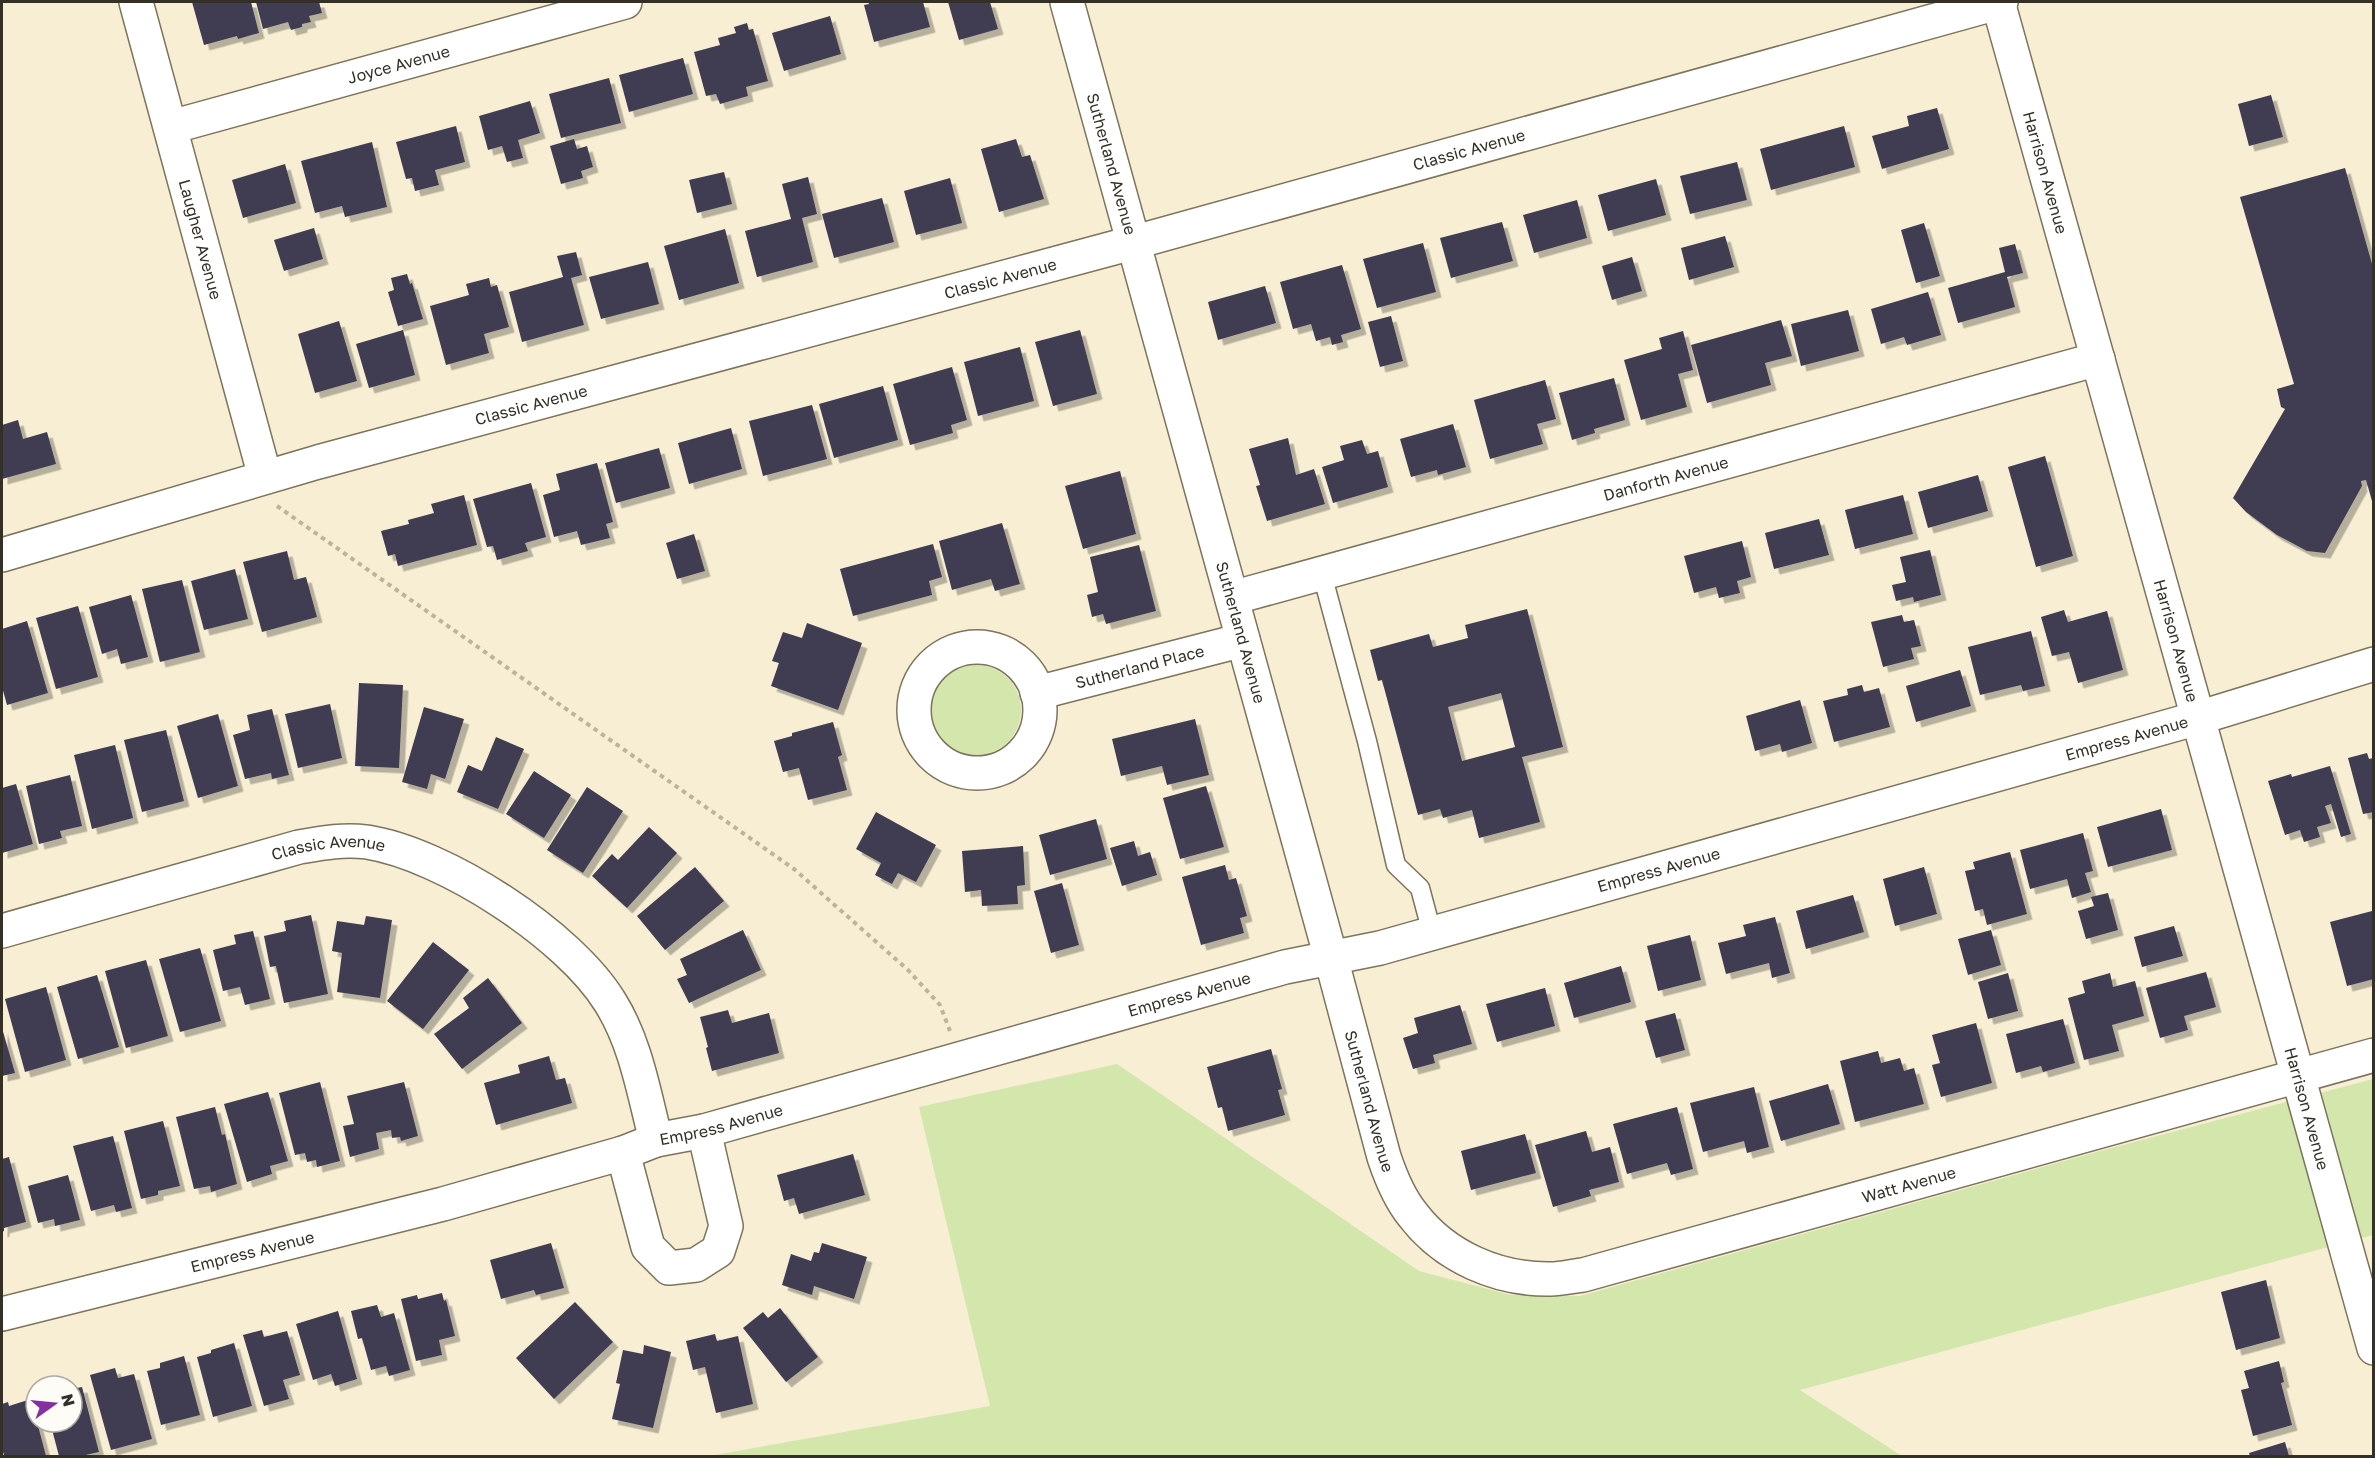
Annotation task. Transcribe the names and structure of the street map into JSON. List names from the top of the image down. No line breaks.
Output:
{"streets":{"street":["Joyce Avenue","Classic Avenue","Sutherland Avenue","Harrison Avenue","Laugher Avenue","Danforth Avenue","Sutherland Place","Empress Avenue","Watt Avenue"]},"crossings":[["Joyce Avenue","Laugher Avenue"],["Classic Avenue","Sutherland Avenue"],["Classic Avenue","Harrison Avenue"],["Classic Avenue","Laugher Avenue"],["Classic Avenue","Empress Avenue"],["Sutherland Avenue","Danforth Avenue"],["Sutherland Avenue","Sutherland Place"],["Sutherland Avenue","Empress Avenue"],["Sutherland Avenue","Watt Avenue"],["Harrison Avenue","Danforth Avenue"],["Harrison Avenue","Empress Avenue"],["Harrison Avenue","Watt Avenue"]],"north":"right"}
